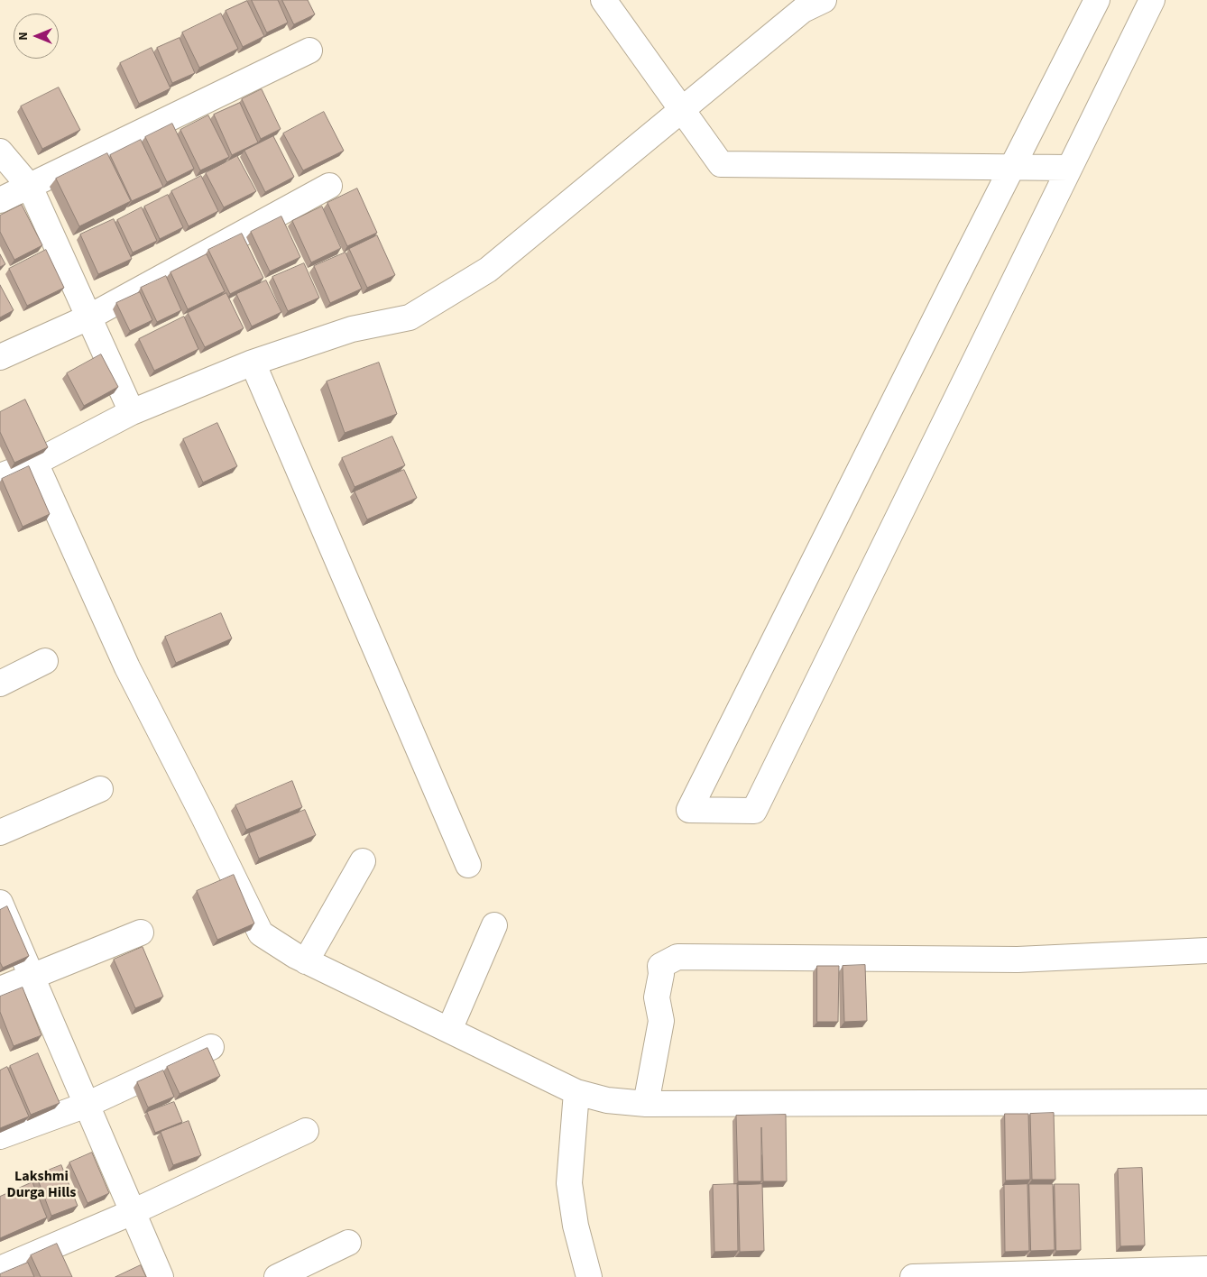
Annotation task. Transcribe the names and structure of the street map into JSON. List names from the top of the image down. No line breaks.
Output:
{"districts":["Lakshmi Durga Hills"],"north":"left"}
